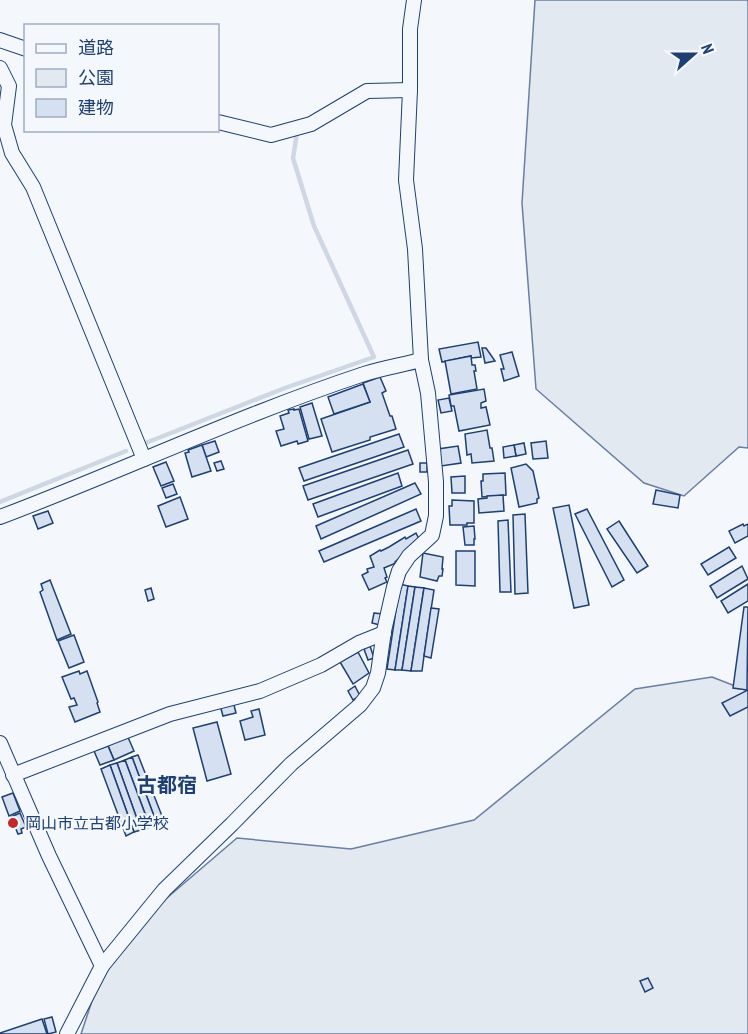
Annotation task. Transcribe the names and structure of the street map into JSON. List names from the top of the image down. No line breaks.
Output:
{"districts":["古都宿"],"places":["岡山市立古都小学校"],"legend":["道路","公園","建物"],"north":"right"}
